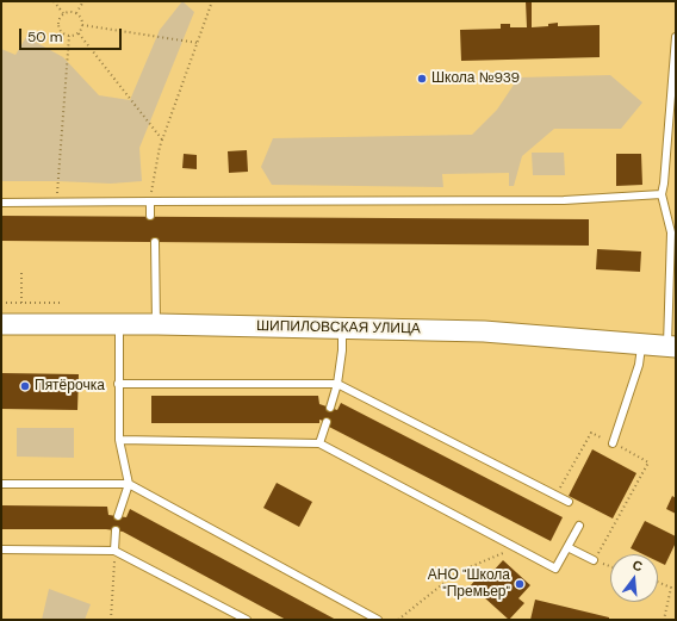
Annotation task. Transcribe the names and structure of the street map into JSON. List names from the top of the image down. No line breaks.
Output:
{"streets":{"main road":["ШИПИЛОВСКАЯ УЛИЦА"]},"places":["Школа №939","Пятёрочка","АНО \"Школа \"Премьер\""],"scale_bar":"50 m","north":"top"}
